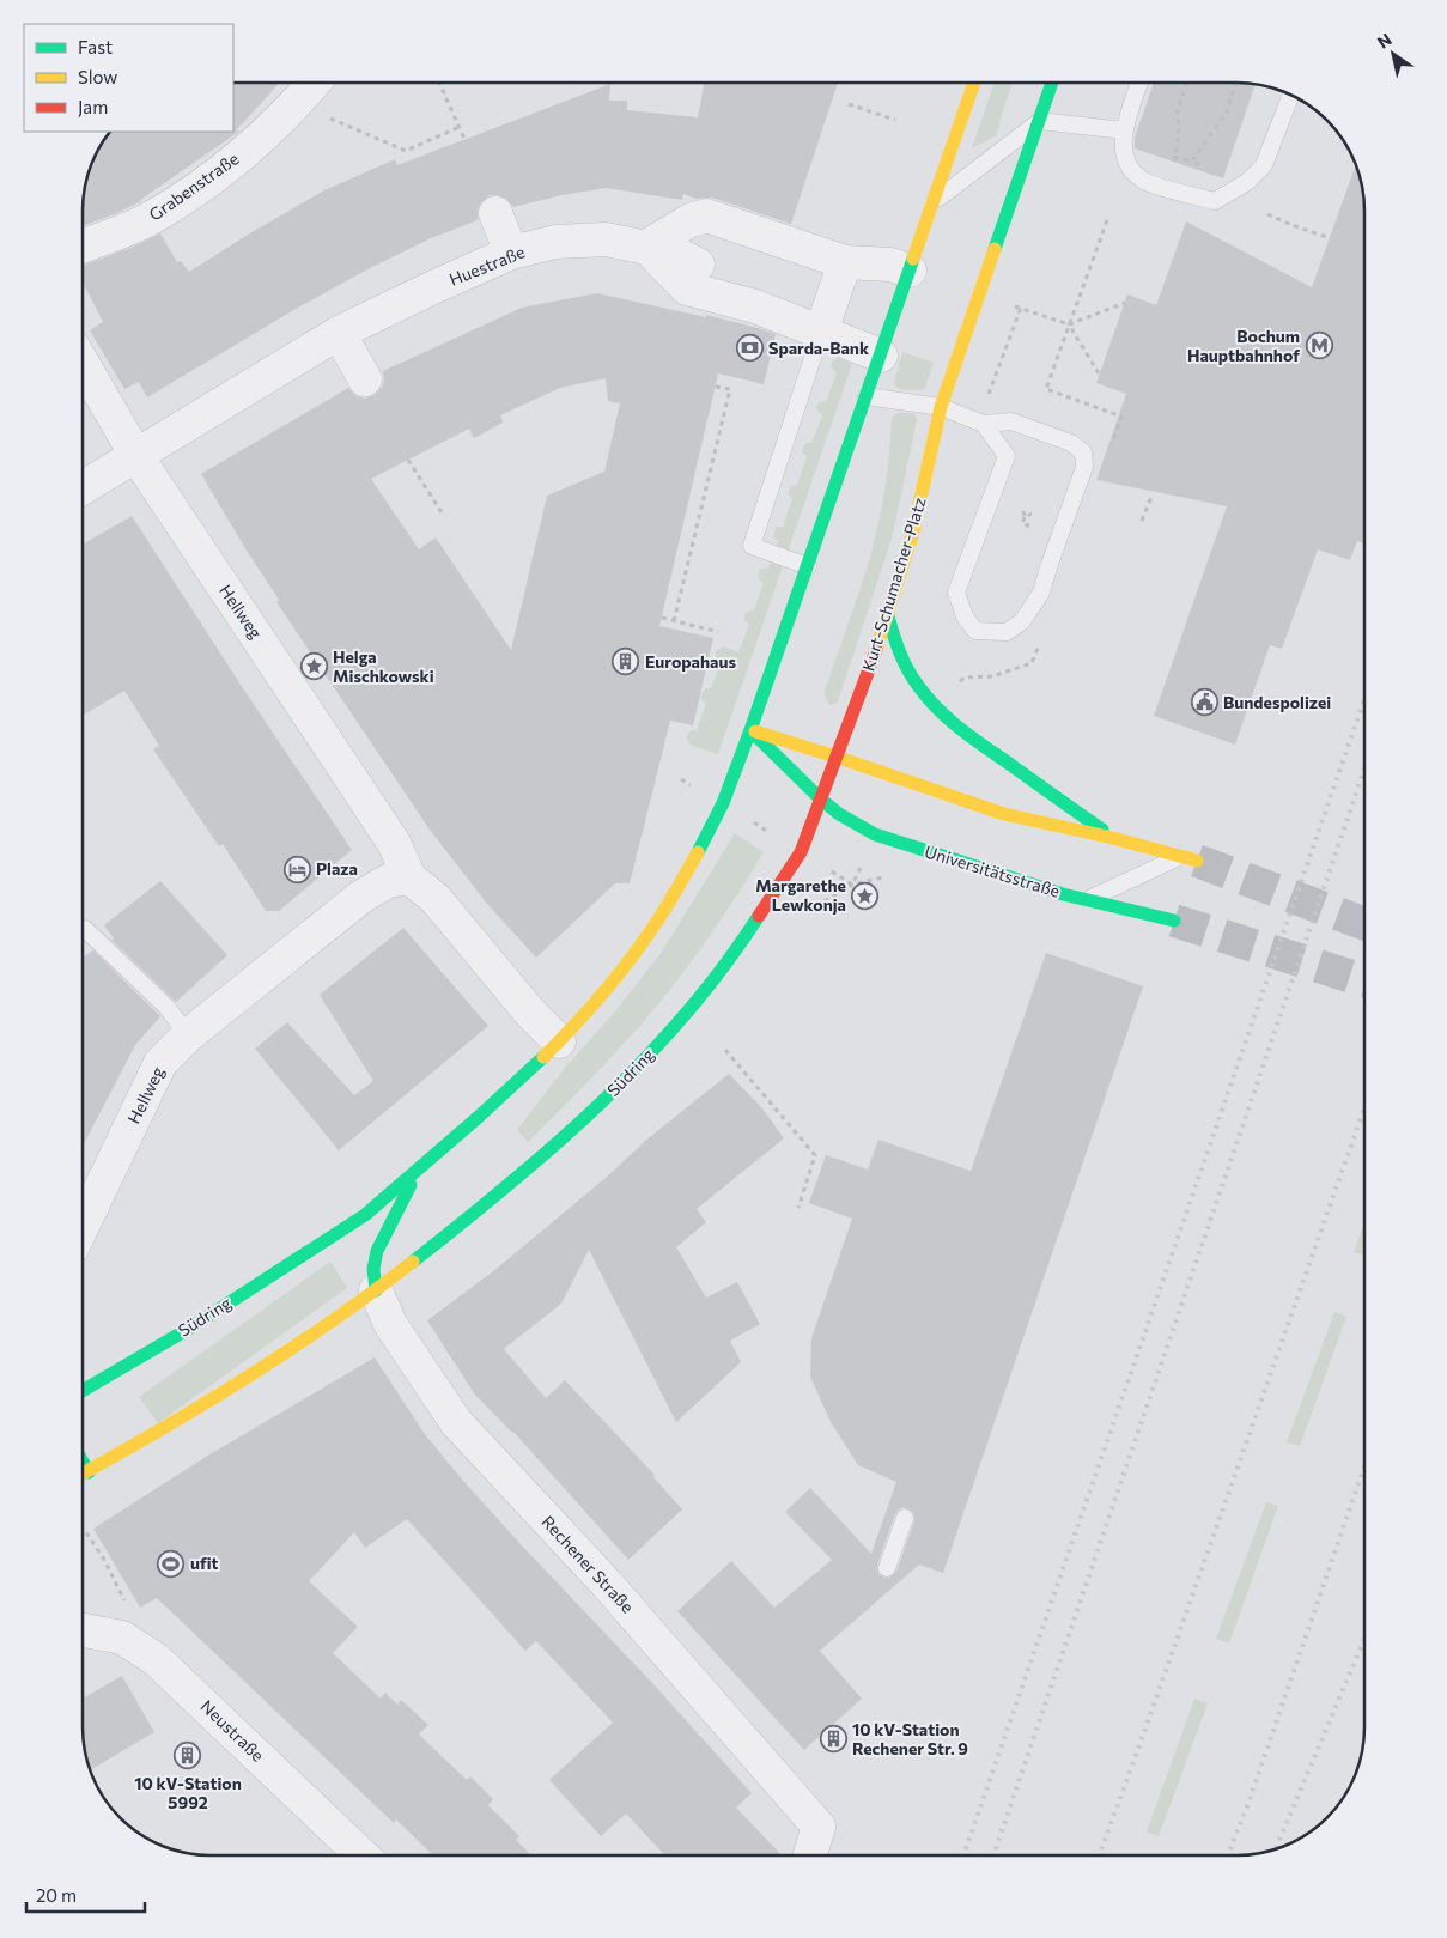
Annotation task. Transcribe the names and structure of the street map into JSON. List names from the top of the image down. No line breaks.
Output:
{"streets":{"main road":["Kurt-Schumacher-Platz","Universitätsstraße","Südring"],"street":["Grabenstraße","Huestraße","Hellweg","Rechener Straße","Neustraße"]},"crossings":[["Huestraße","Hellweg"],["Kurt-Schumacher-Platz","Universitätsstraße"],["Kurt-Schumacher-Platz","Südring"],["Hellweg","Südring"],["Universitätsstraße","Südring"],["Südring","Rechener Straße"]],"places":{"metro station":["Bochum Hauptbahnhof"],"bank":["Sparda-Bank"],"building":["Europahaus","10 kV-Station Rechener Str. 9","10 kV-Station 5992"],"place":["Helga Mischkowski","Margarethe Lewkonja"],"public building":["Bundespolizei"],"hotel":["Plaza"],"sports":["ufit"]},"legend":["Fast","Slow","Jam"],"scale_bar":"20 m","north":"top left"}
